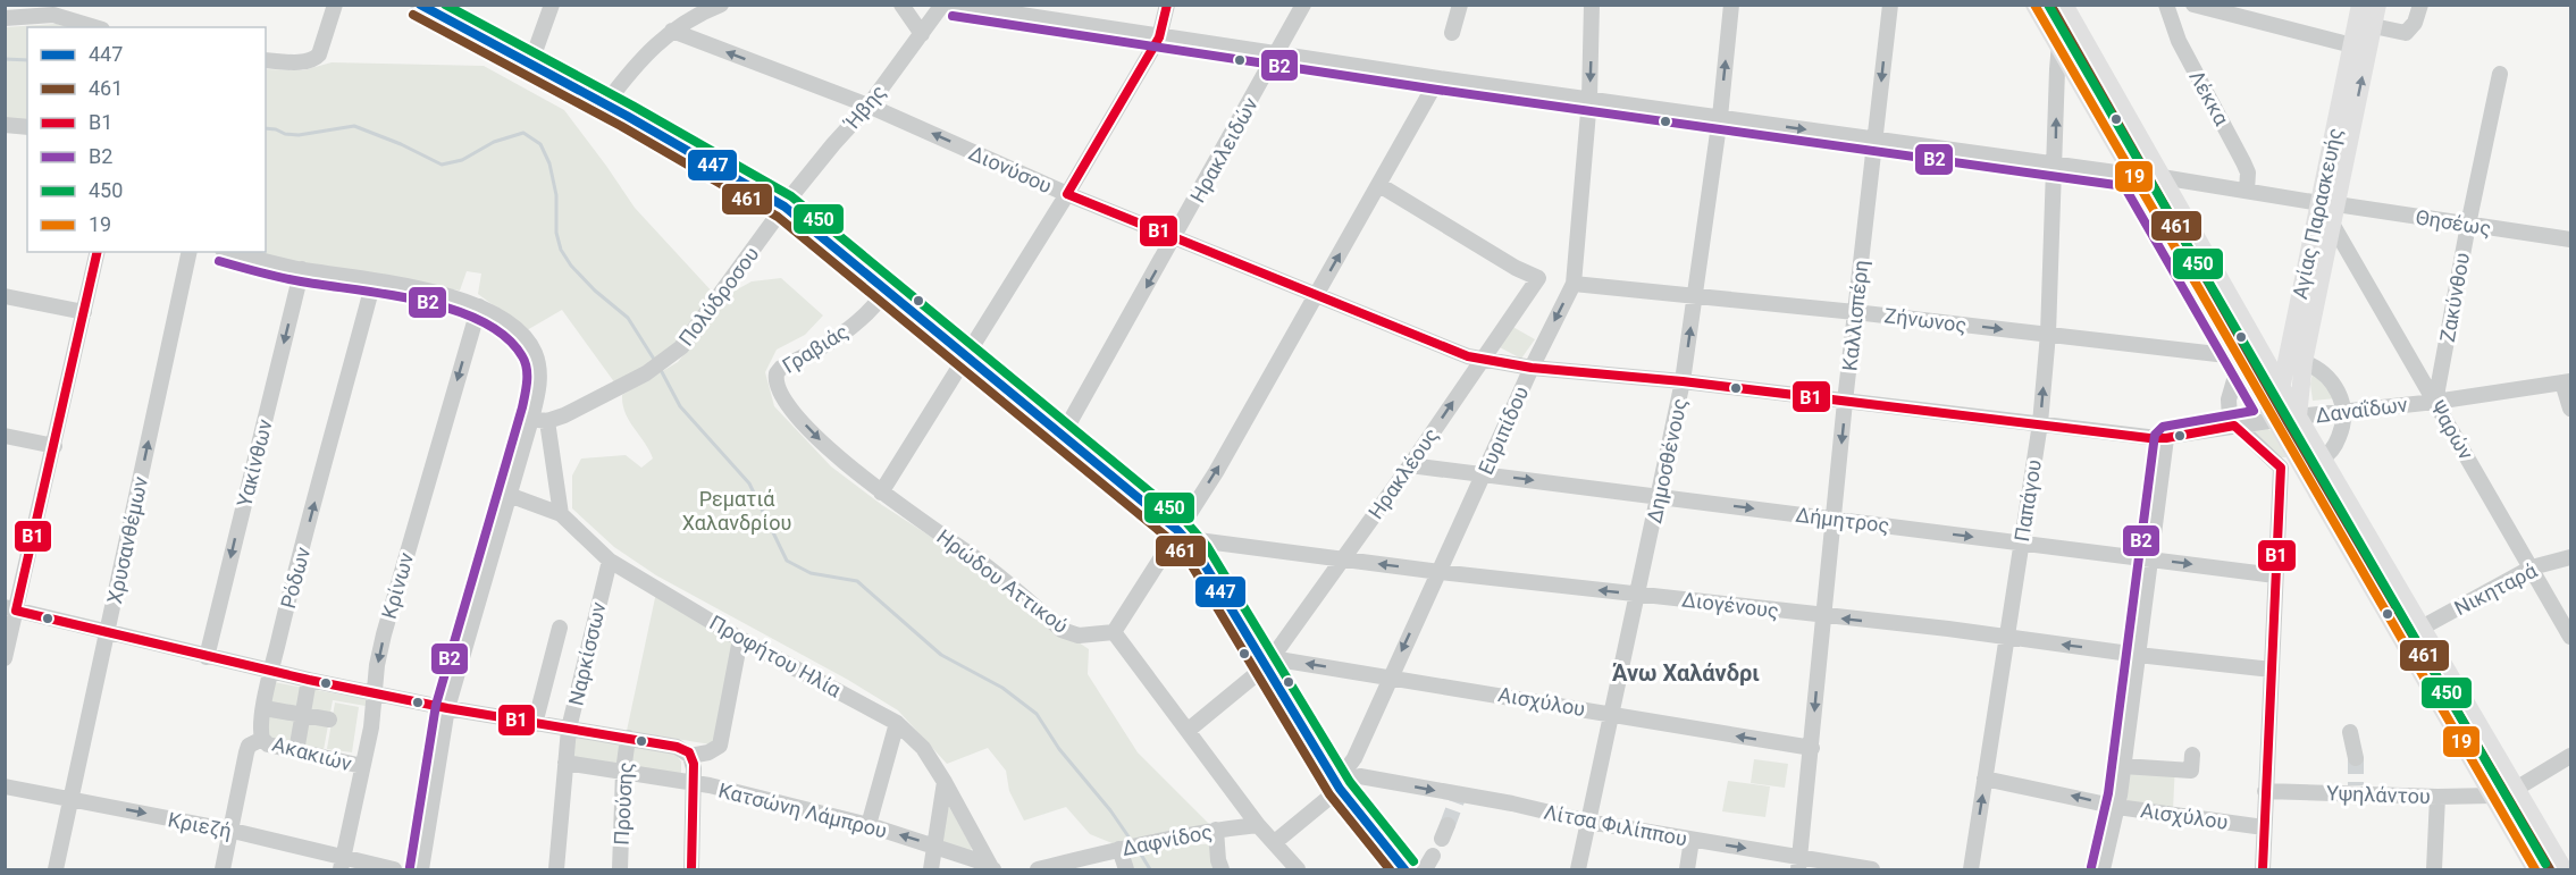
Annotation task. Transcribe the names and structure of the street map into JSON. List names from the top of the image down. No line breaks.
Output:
{"streets":{"main road":["Αγίας Παρασκευής"],"street":["Λέκκα","Ήβης","Ηρακλειδών","Διονύσου","Θησέως","Πολύδροσου","Ζακύνθου","Καλλισπέρη","Ζήνωνος","Γραβιάς","Δαναΐδων","Ευριπίδου","Ψαρών","Δημοσθένους","Υακίνθων","Ηρακλέους","Παπάγου","Δήμητρος","Χρυσανθέμων","Ρόδων","Ηρώδου Αττικού","Κρίνων","Νικηταρά","Διογένους","Ναρκίσσων","Προφήτου Ηλία","Αισχύλου","Ακακιών","Υψηλάντου","Προύσης","Κατσώνη Λάμπρου","Κριεζή","Λίτσα Φιλίππου","Δαφνίδος"]},"crossings":[["Λέκκα","Θησέως"],["Ήβης","Διονύσου"],["Ήβης","Πολύδροσου"],["Ηρακλειδών","Διονύσου"],["Διονύσου","Αγίας Παρασκευής"],["Διονύσου","Καλλισπέρη"],["Διονύσου","Δαναΐδων"],["Διονύσου","Ευριπίδου"],["Διονύσου","Δημοσθένους"],["Διονύσου","Ηρακλέους"],["Διονύσου","Παπάγου"],["Αγίας Παρασκευής","Θησέως"],["Αγίας Παρασκευής","Δαναΐδων"],["Αγίας Παρασκευής","Ψαρών"],["Θησέως","Ζακύνθου"],["Θησέως","Ψαρών"],["Ζακύνθου","Δαναΐδων"],["Ζακύνθου","Ψαρών"],["Καλλισπέρη","Ζήνωνος"],["Καλλισπέρη","Δήμητρος"],["Καλλισπέρη","Διογένους"],["Καλλισπέρη","Αισχύλου"],["Καλλισπέρη","Λίτσα Φιλίππου"],["Ζήνωνος","Ευριπίδου"],["Ζήνωνος","Δημοσθένους"],["Ζήνωνος","Παπάγου"],["Γραβιάς","Ηρώδου Αττικού"],["Δαναΐδων","Ψαρών"],["Ευριπίδου","Δήμητρος"],["Ευριπίδου","Διογένους"],["Ευριπίδου","Αισχύλου"],["Ψαρών","Νικηταρά"],["Δημοσθένους","Δήμητρος"],["Δημοσθένους","Διογένους"],["Δημοσθένους","Αισχύλου"],["Δημοσθένους","Λίτσα Φιλίππου"],["Ηρακλέους","Δήμητρος"],["Ηρακλέους","Διογένους"],["Ηρακλέους","Αισχύλου"],["Παπάγου","Δήμητρος"],["Παπάγου","Διογένους"],["Παπάγου","Αισχύλου"],["Χρυσανθέμων","Κριεζή"],["Ρόδων","Ακακιών"],["Κρίνων","Ακακιών"],["Κρίνων","Κριεζή"],["Ναρκίσσων","Προφήτου Ηλία"],["Ναρκίσσων","Κατσώνη Λάμπρου"],["Προφήτου Ηλία","Κατσώνη Λάμπρου"],["Προύσης","Κατσώνη Λάμπρου"]],"one_way":["Καλλισπέρη","Ευριπίδου","Υακίνθων","Δήμητρος","Ρόδων","Ηρώδου Αττικού","Διογένους","Αισχύλου","Κριεζή","Λίτσα Φιλίππου"],"districts":["Άνω Χαλάνδρι"],"parks":["Ρεματιά Χαλανδρίου"],"lines":["transit line 447","transit line Β1","transit line 450","transit line 19","transit line 461","transit line Β2"],"legend":["447","461","Β1","Β2","450","19"]}
